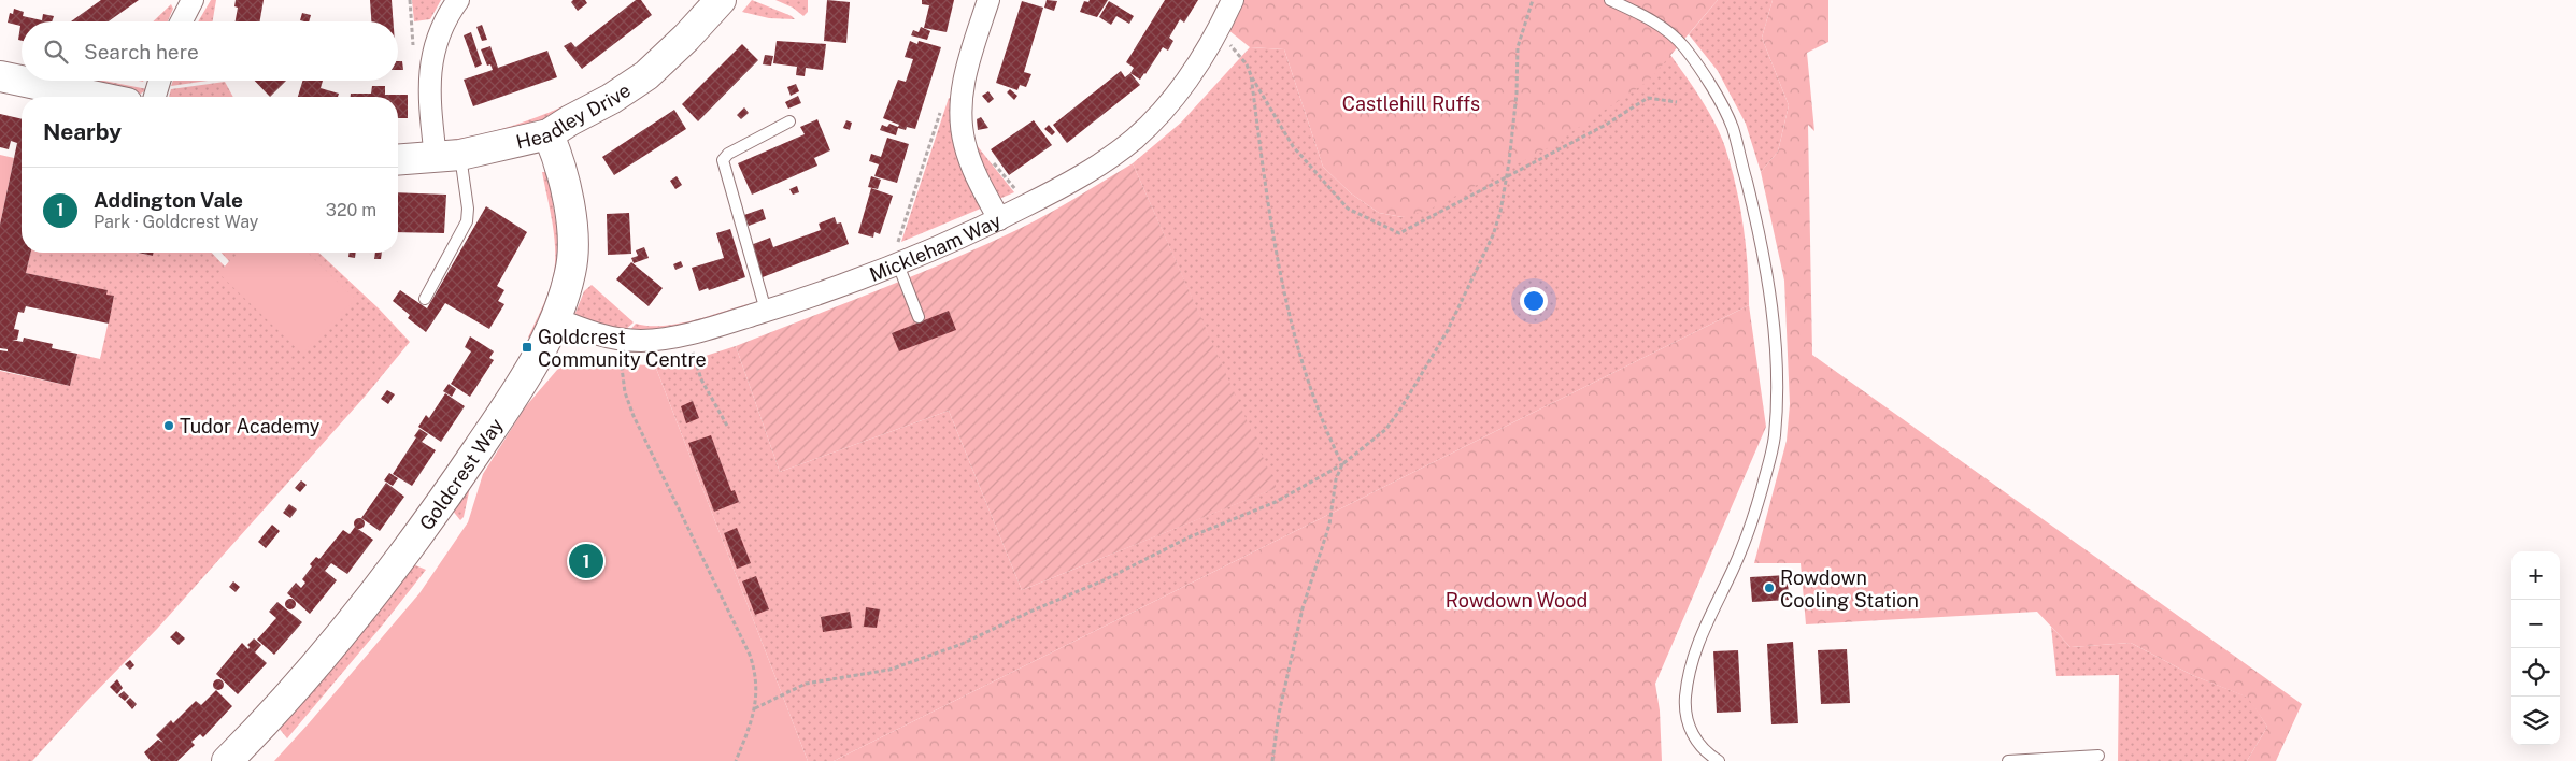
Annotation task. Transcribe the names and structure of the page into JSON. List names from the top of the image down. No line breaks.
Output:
{"streets":{"street":["Headley Drive","Mickleham Way","Goldcrest Way"]},"crossings":[["Headley Drive","Goldcrest Way"],["Mickleham Way","Goldcrest Way"]],"parks":["Castlehill Ruffs","Rowdown Wood"],"places":{"transit":["Goldcrest Community Centre"],"other":["Tudor Academy","Rowdown Cooling Station"]},"page":{"search":"Search here","heading":"Nearby","list":[{"mark":"1","name":"Addington Vale","note":"Park · Goldcrest Way","value":"320 m"}],"pins":"1","map_buttons":["+","−"]}}
